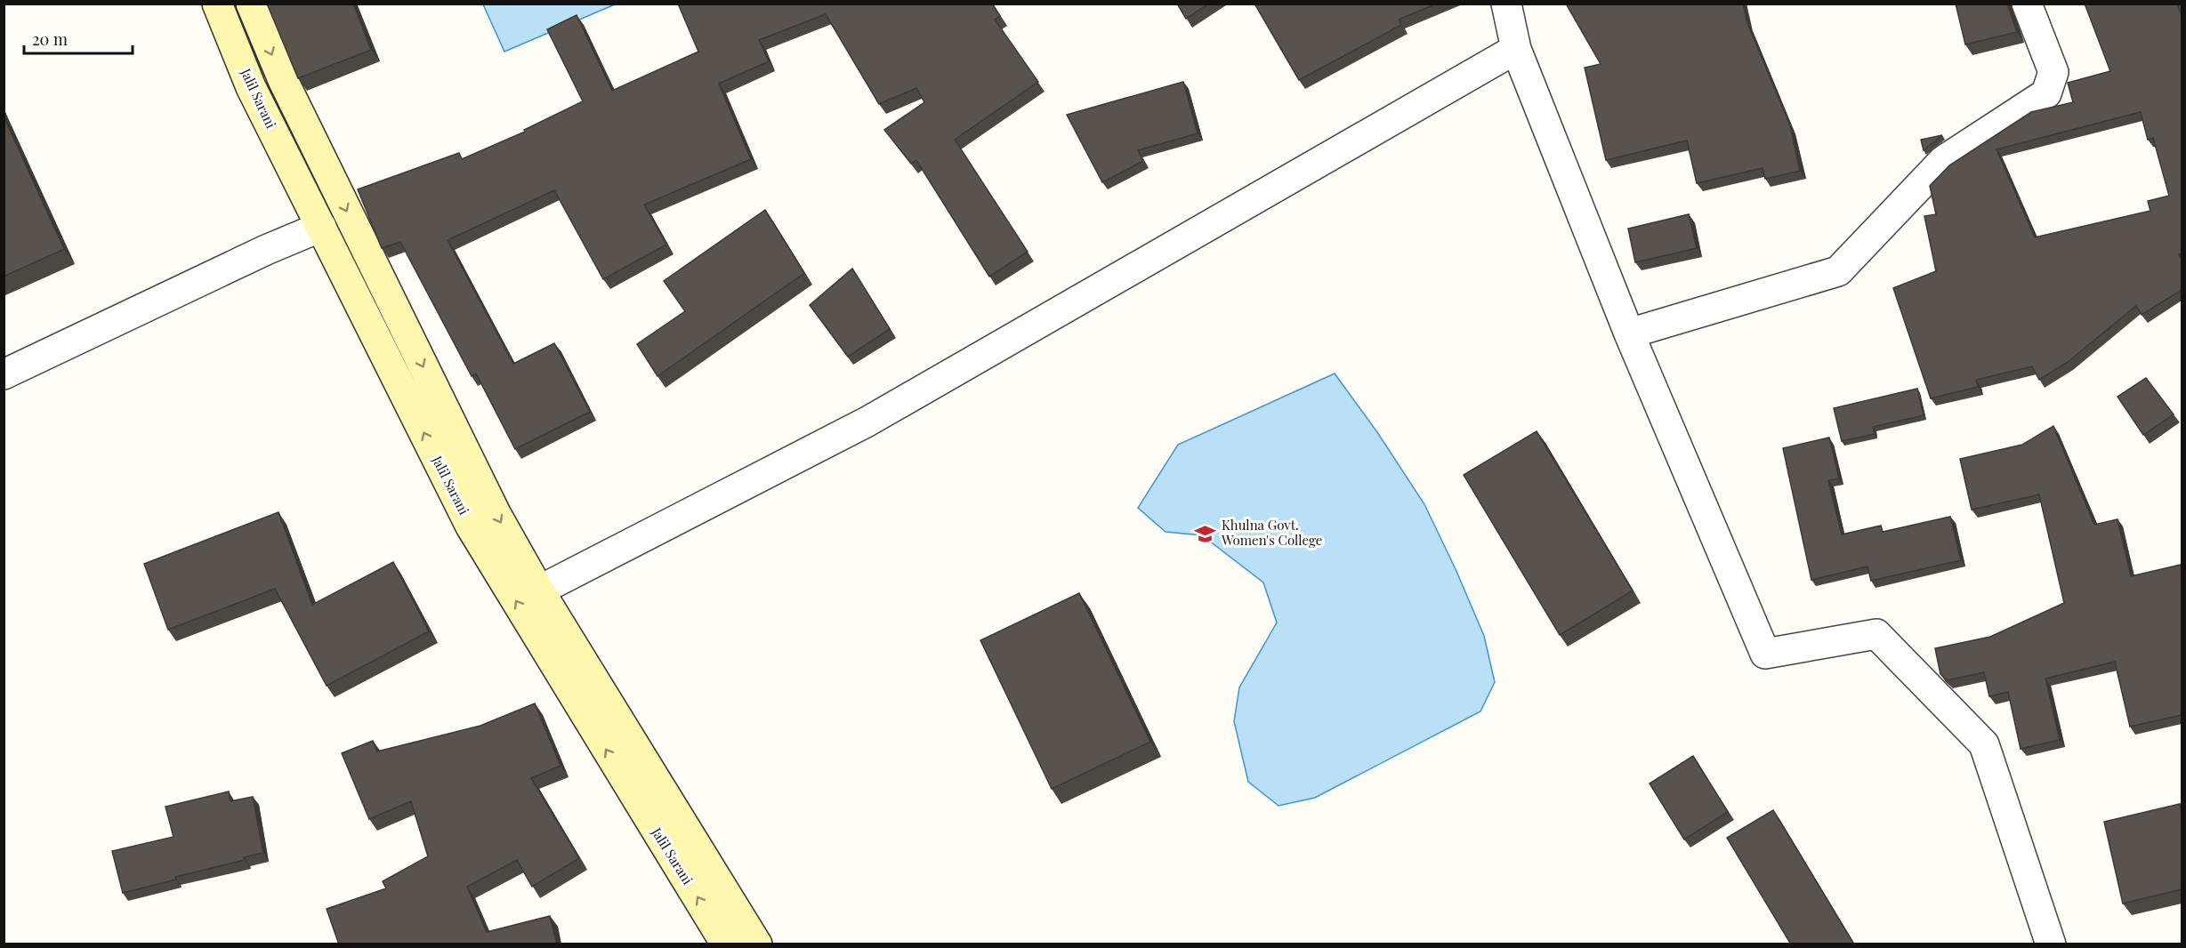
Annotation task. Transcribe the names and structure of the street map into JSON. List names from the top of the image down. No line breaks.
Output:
{"streets":{"main road":["Jalil Sarani"]},"places":{"school or university":["Khulna Govt. Women's College"]},"scale_bar":"20 m"}
